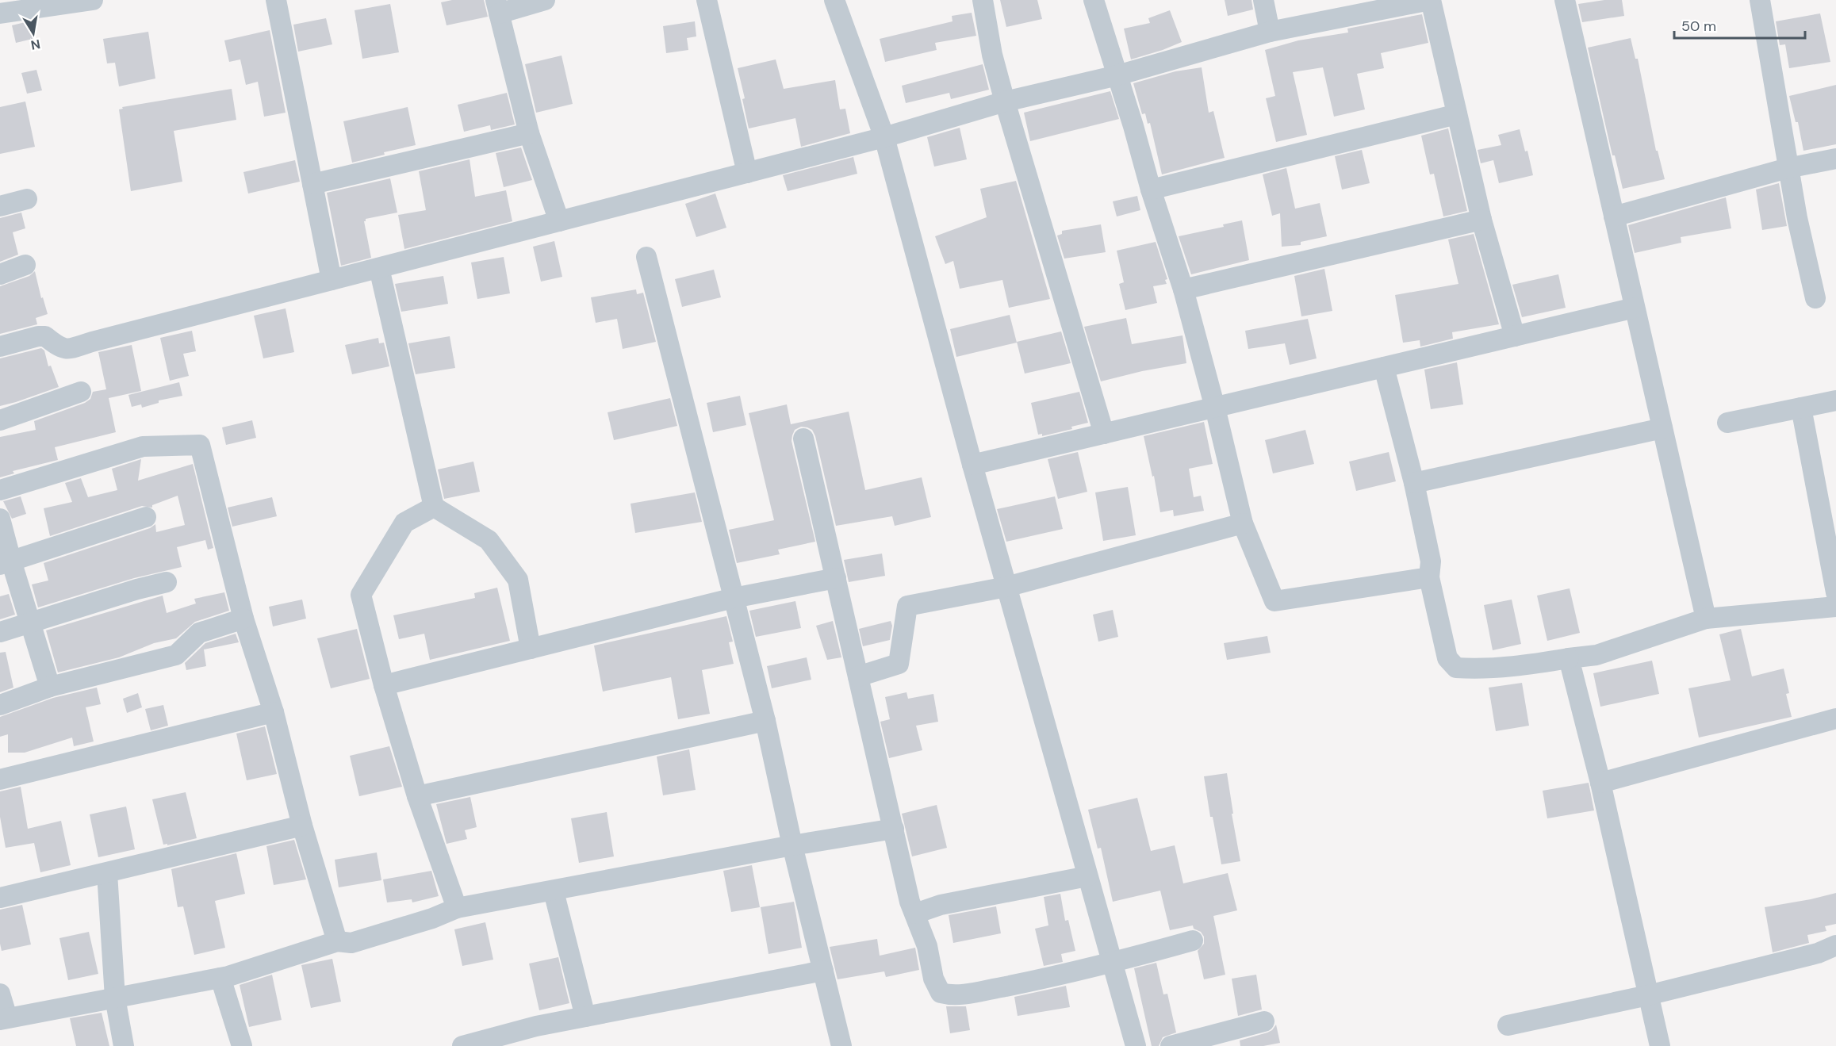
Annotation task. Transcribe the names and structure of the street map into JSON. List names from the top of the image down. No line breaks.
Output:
{"scale_bar":"50 m","north":"bottom"}
